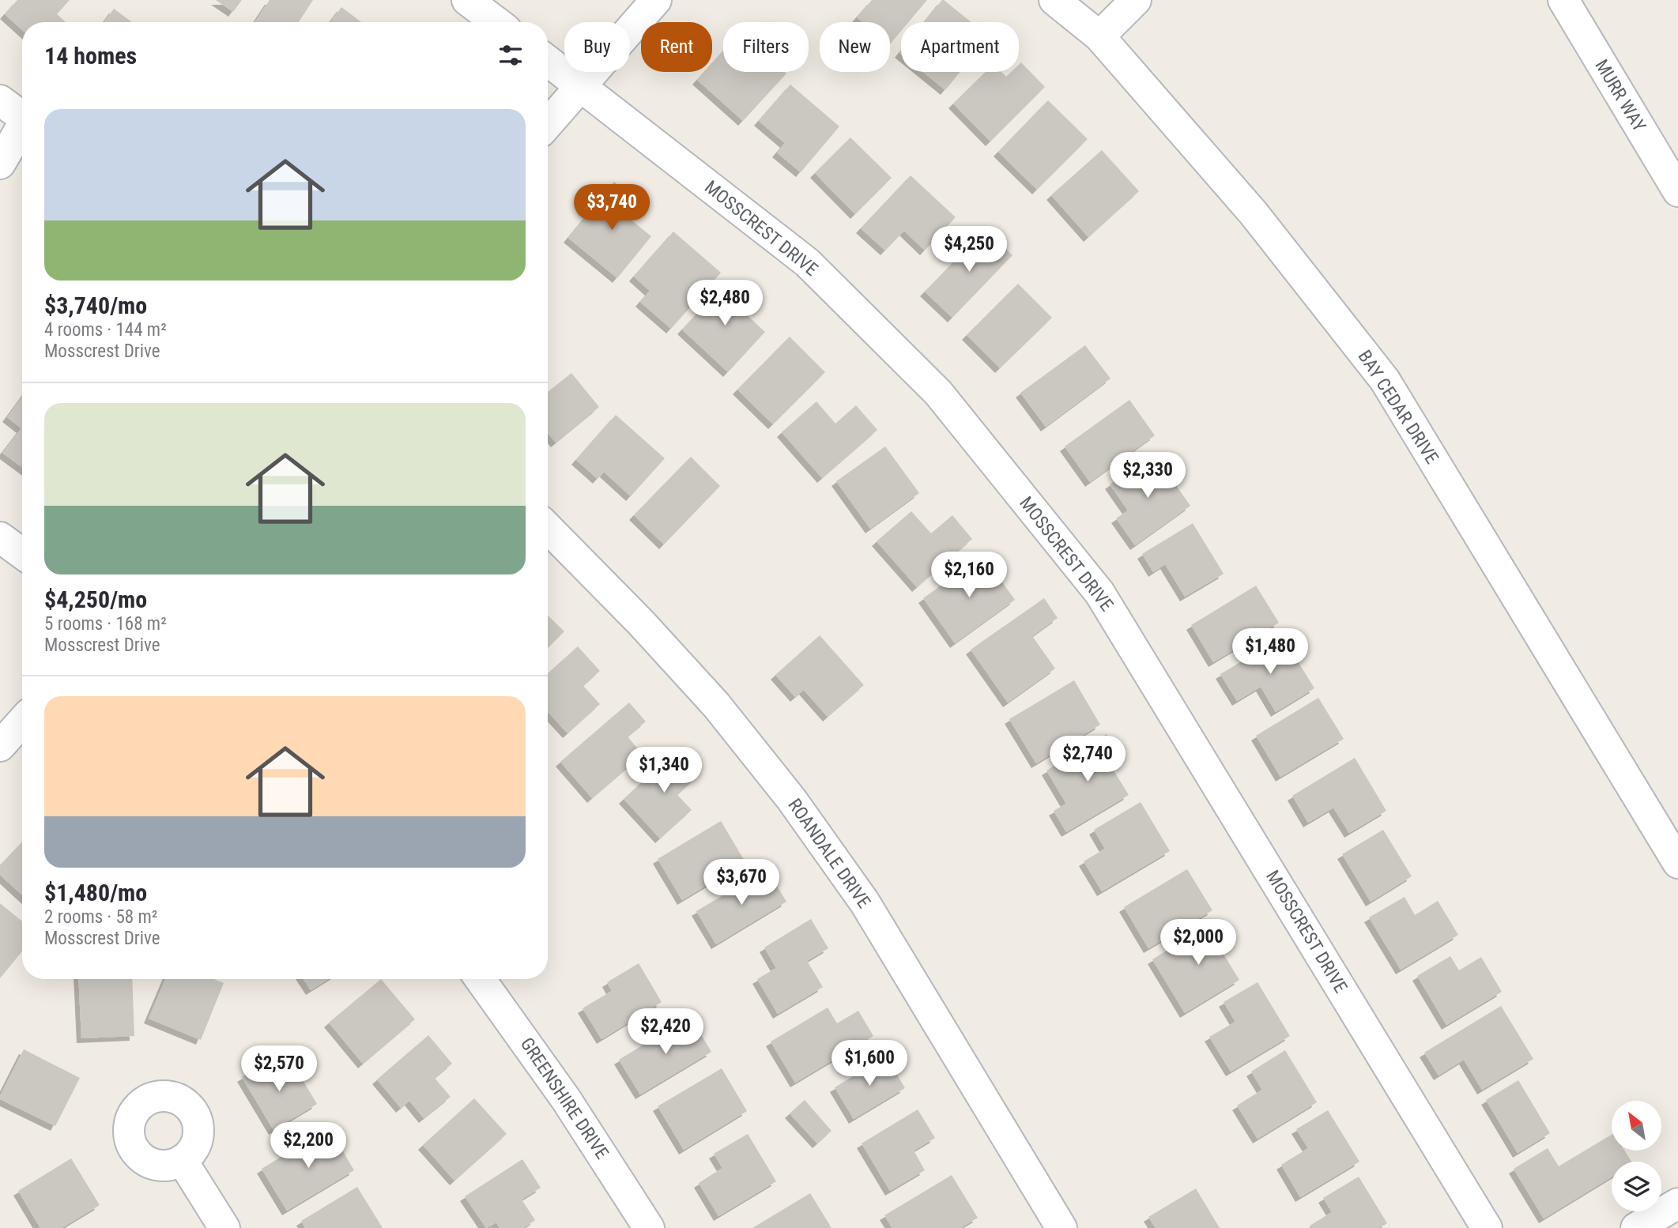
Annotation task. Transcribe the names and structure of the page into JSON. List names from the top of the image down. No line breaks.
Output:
{"streets":{"street":["MURR WAY","MOSSCREST DRIVE","BAY CEDAR DRIVE","ROANDALE DRIVE","GREENSHIRE DRIVE"]},"north":"top left","page":{"chip":["Buy","Rent","Filters","New","Apartment"],"heading":"14 homes","list":[{"name":"$3,740/mo","note":"4 rooms · 144 m² · Mosscrest Drive"},{"name":"$4,250/mo","note":"5 rooms · 168 m² · Mosscrest Drive"},{"name":"$1,480/mo","note":"2 rooms · 58 m² · Mosscrest Drive"}],"price":["$3,740","$4,250","$2,480","$2,330","$2,160","$1,480","$2,740","$1,340","$3,670","$2,000","$2,420","$1,600","$2,570","$2,200"]}}
